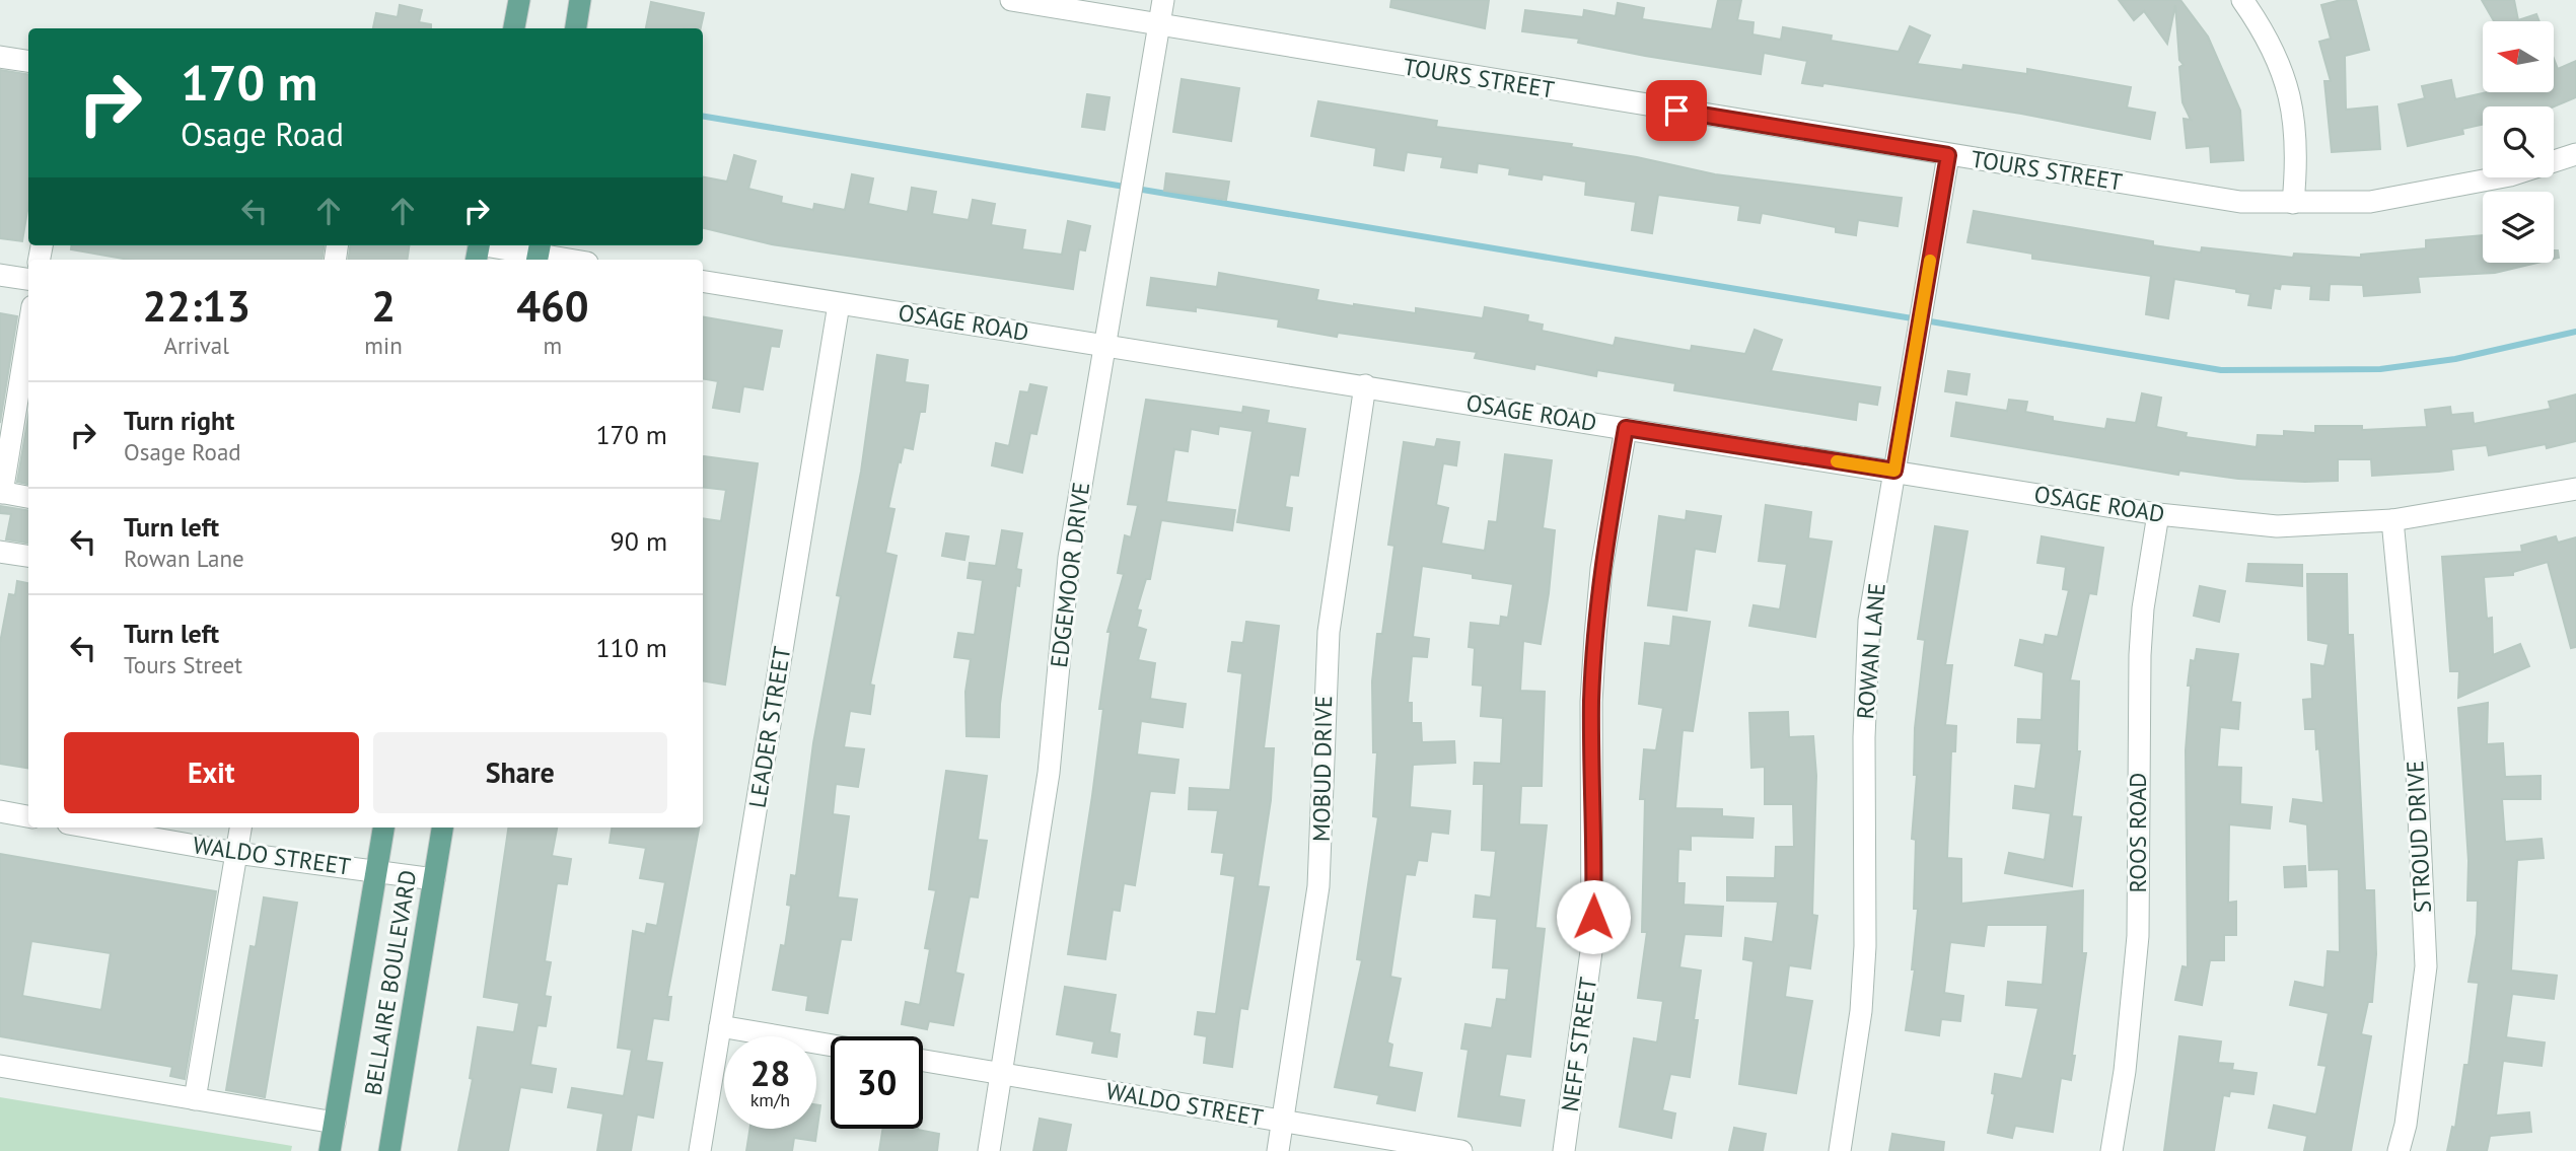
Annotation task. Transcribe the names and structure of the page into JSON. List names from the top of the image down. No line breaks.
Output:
{"streets":{"main road":["BELLAIRE BOULEVARD"],"street":["TOURS STREET","OSAGE ROAD","EDGEMOOR DRIVE","ROWAN LANE","LEADER STREET","MOBUD DRIVE","ROOS ROAD","STROUD DRIVE","WALDO STREET","NEFF STREET"]},"crossings":[["TOURS STREET","EDGEMOOR DRIVE"],["TOURS STREET","ROWAN LANE"],["OSAGE ROAD","EDGEMOOR DRIVE"],["OSAGE ROAD","ROWAN LANE"],["OSAGE ROAD","LEADER STREET"],["OSAGE ROAD","MOBUD DRIVE"],["OSAGE ROAD","ROOS ROAD"],["OSAGE ROAD","STROUD DRIVE"],["OSAGE ROAD","NEFF STREET"],["EDGEMOOR DRIVE","WALDO STREET"],["MOBUD DRIVE","WALDO STREET"],["WALDO STREET","BELLAIRE BOULEVARD"]],"north":"left","page":{"turn":["170 m","Osage Road"],"eta":["22:13","Arrival","2","min","460","m"],"list":[{"name":"Turn right","note":"Osage Road","value":"170 m"},{"name":"Turn left","note":"Rowan Lane","value":"90 m"},{"name":"Turn left","note":"Tours Street","value":"110 m"}],"buttons":["Exit","Share"],"speed":"28 km/h","limit":"30"}}
